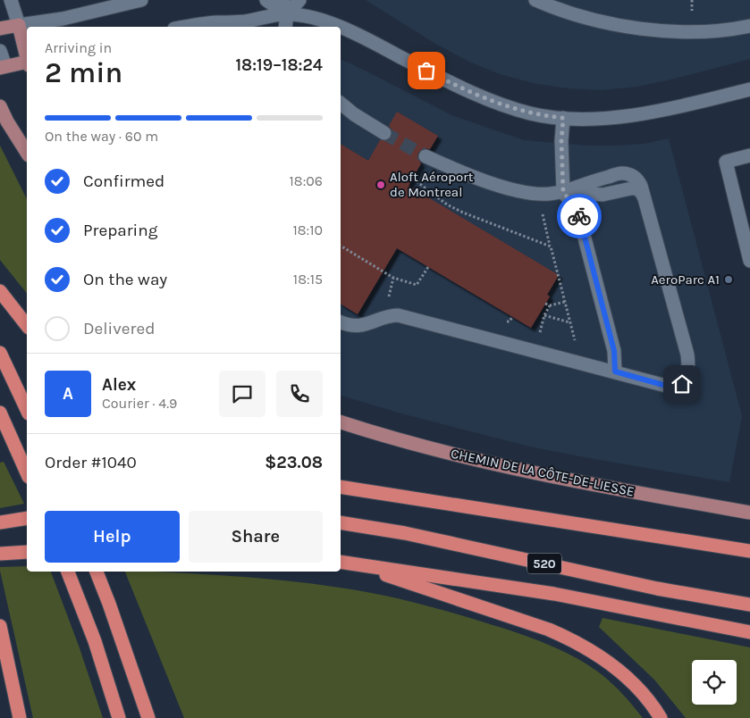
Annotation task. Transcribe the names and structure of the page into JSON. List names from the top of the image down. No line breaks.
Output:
{"streets":{"highway":["520"],"main road":["CHEMIN DE LA CÔTE-DE-LIESSE"]},"places":["Aloft Aéroport de Montreal","AeroParc A1"],"page":{"heading":["2 min","Arriving in","18:19–18:24"],"panel":["Alex","Courier · 4.9","Order #1040","$23.08"],"bar":"On the way · 60 m","list":[["Confirmed","18:06"],["Preparing","18:10"],["On the way","18:15"],"Delivered"],"round":"A","buttons":["Help","Share"]}}
